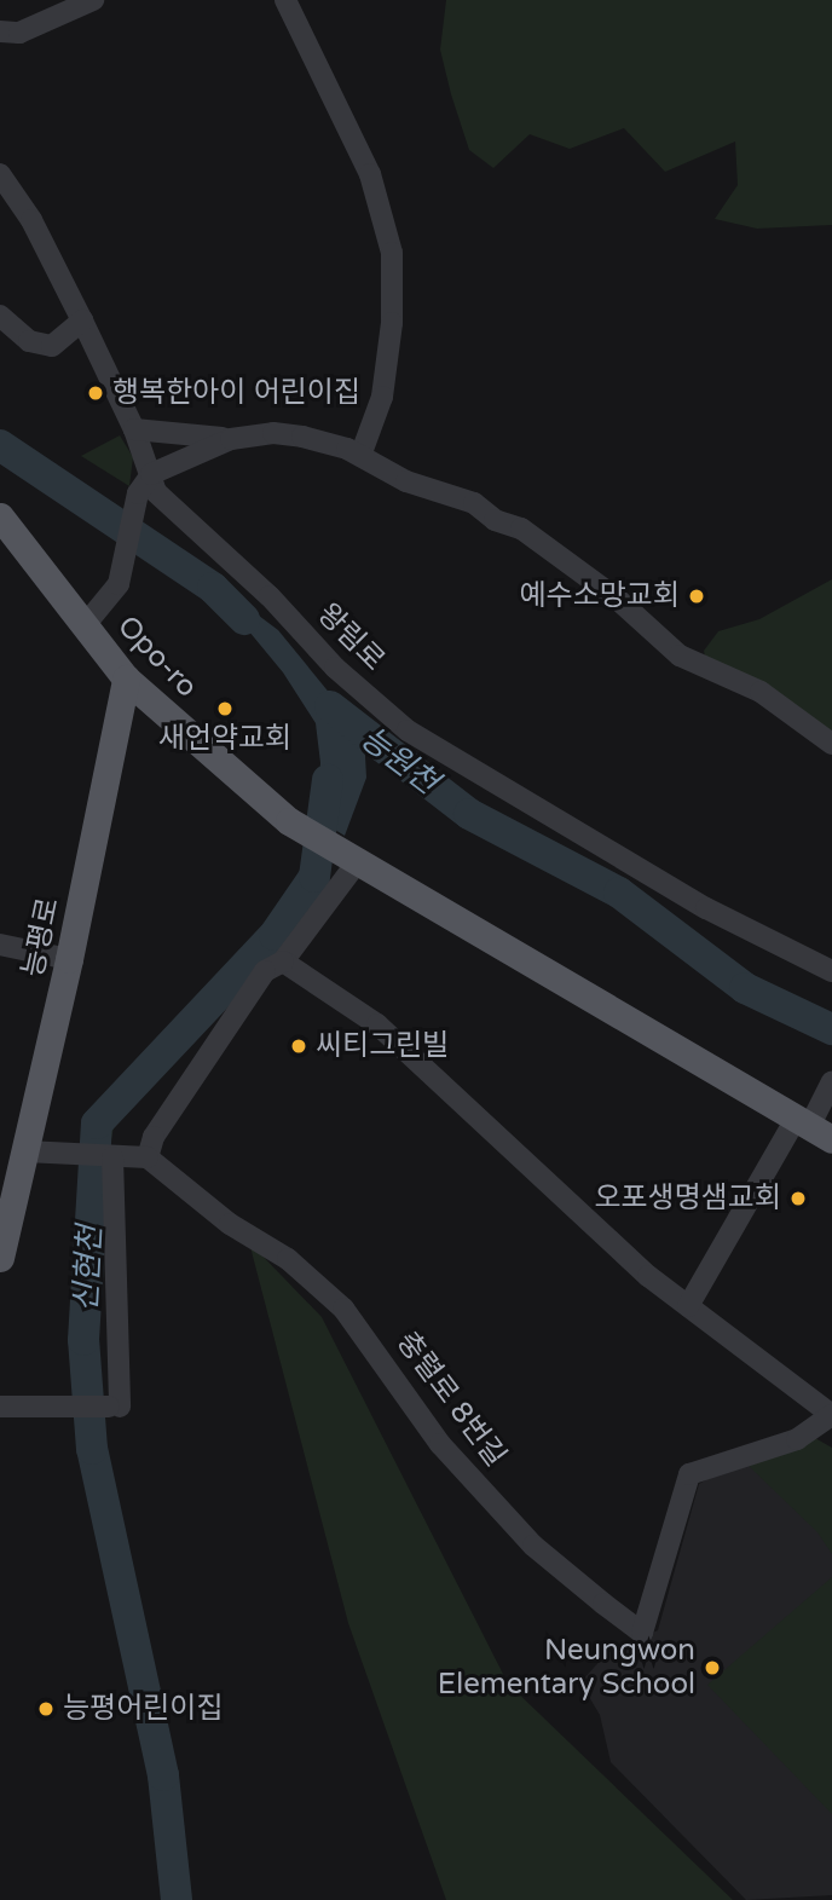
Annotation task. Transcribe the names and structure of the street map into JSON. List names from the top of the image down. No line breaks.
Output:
{"streets":{"main road":["Opo-ro","능평로"],"street":["왕림로","충렬로 8번길"]},"crossings":[["Opo-ro","능평로"]],"water":["능원천","신현천"],"places":["행복한아이 어린이집","예수소망교회","새언약교회","씨티그린빌","오포생명샘교회","Neungwon Elementary School","능평어린이집"]}
